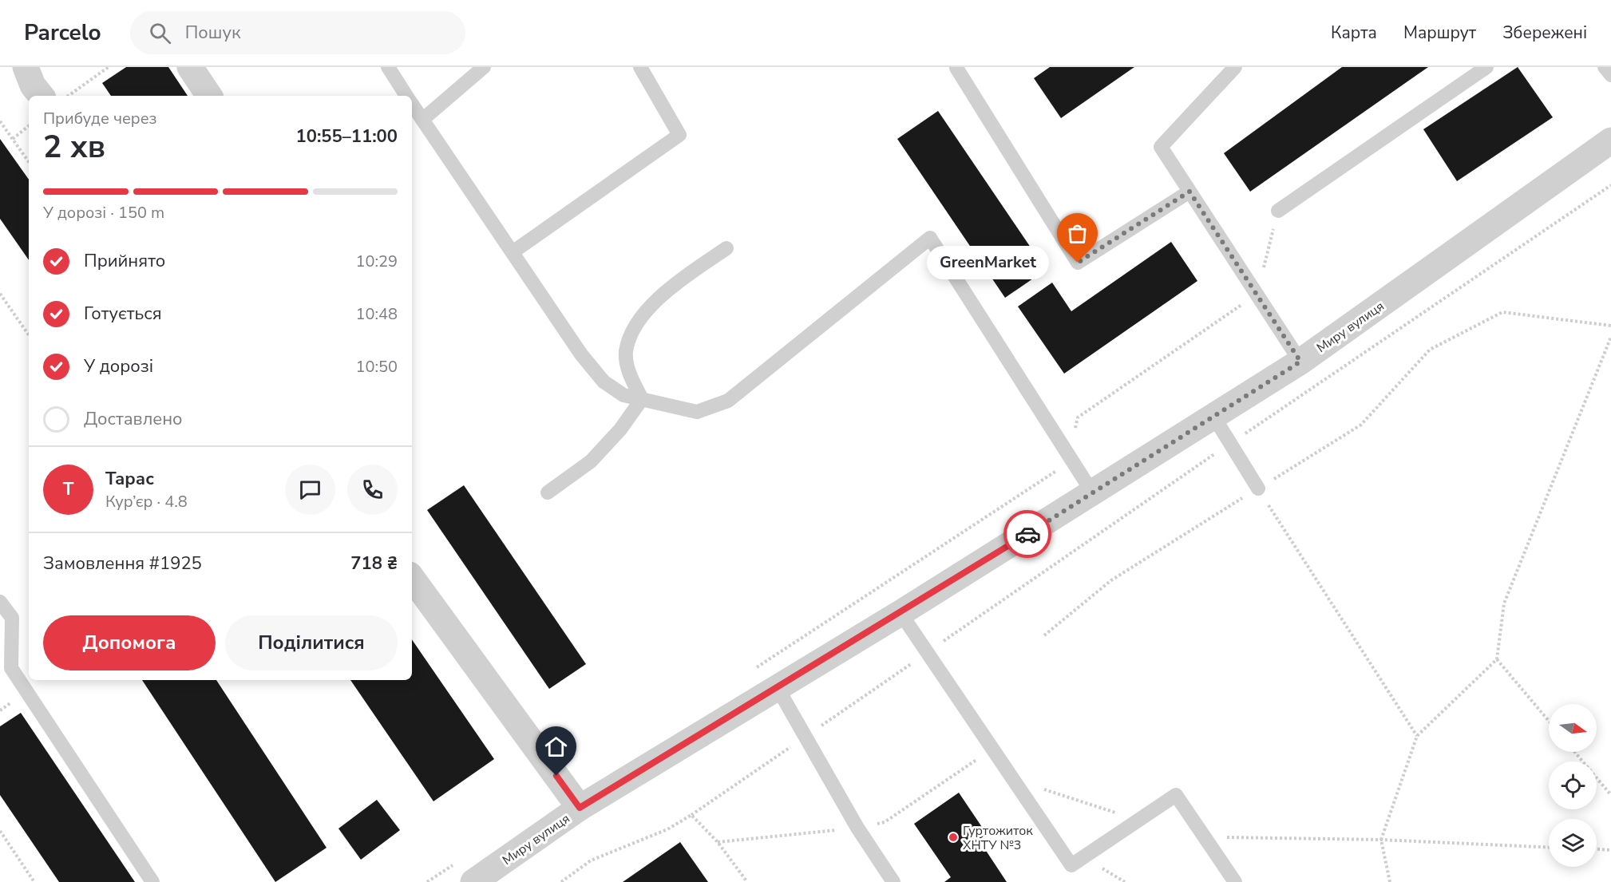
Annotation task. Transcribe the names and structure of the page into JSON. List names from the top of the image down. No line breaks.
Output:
{"streets":{"street":["Миру вулиця"]},"places":["GreenMarket","Гуртожиток ХНТУ №3"],"north":"right","page":{"header":"Parcelo","search":"Пошук","nav":["Карта","Маршрут","Збережені"],"heading":["2 хв","Прибуде через","10:55–11:00"],"panel":["Тарас","Кур’єр · 4.8","Замовлення #1925","718 ₴"],"bar":"У дорозі · 150 m","list":[["Прийнято","10:29"],["Готується","10:48"],["У дорозі","10:50"],"Доставлено"],"bubble":"GreenMarket","round":"Т","buttons":["Допомога","Поділитися"]}}
